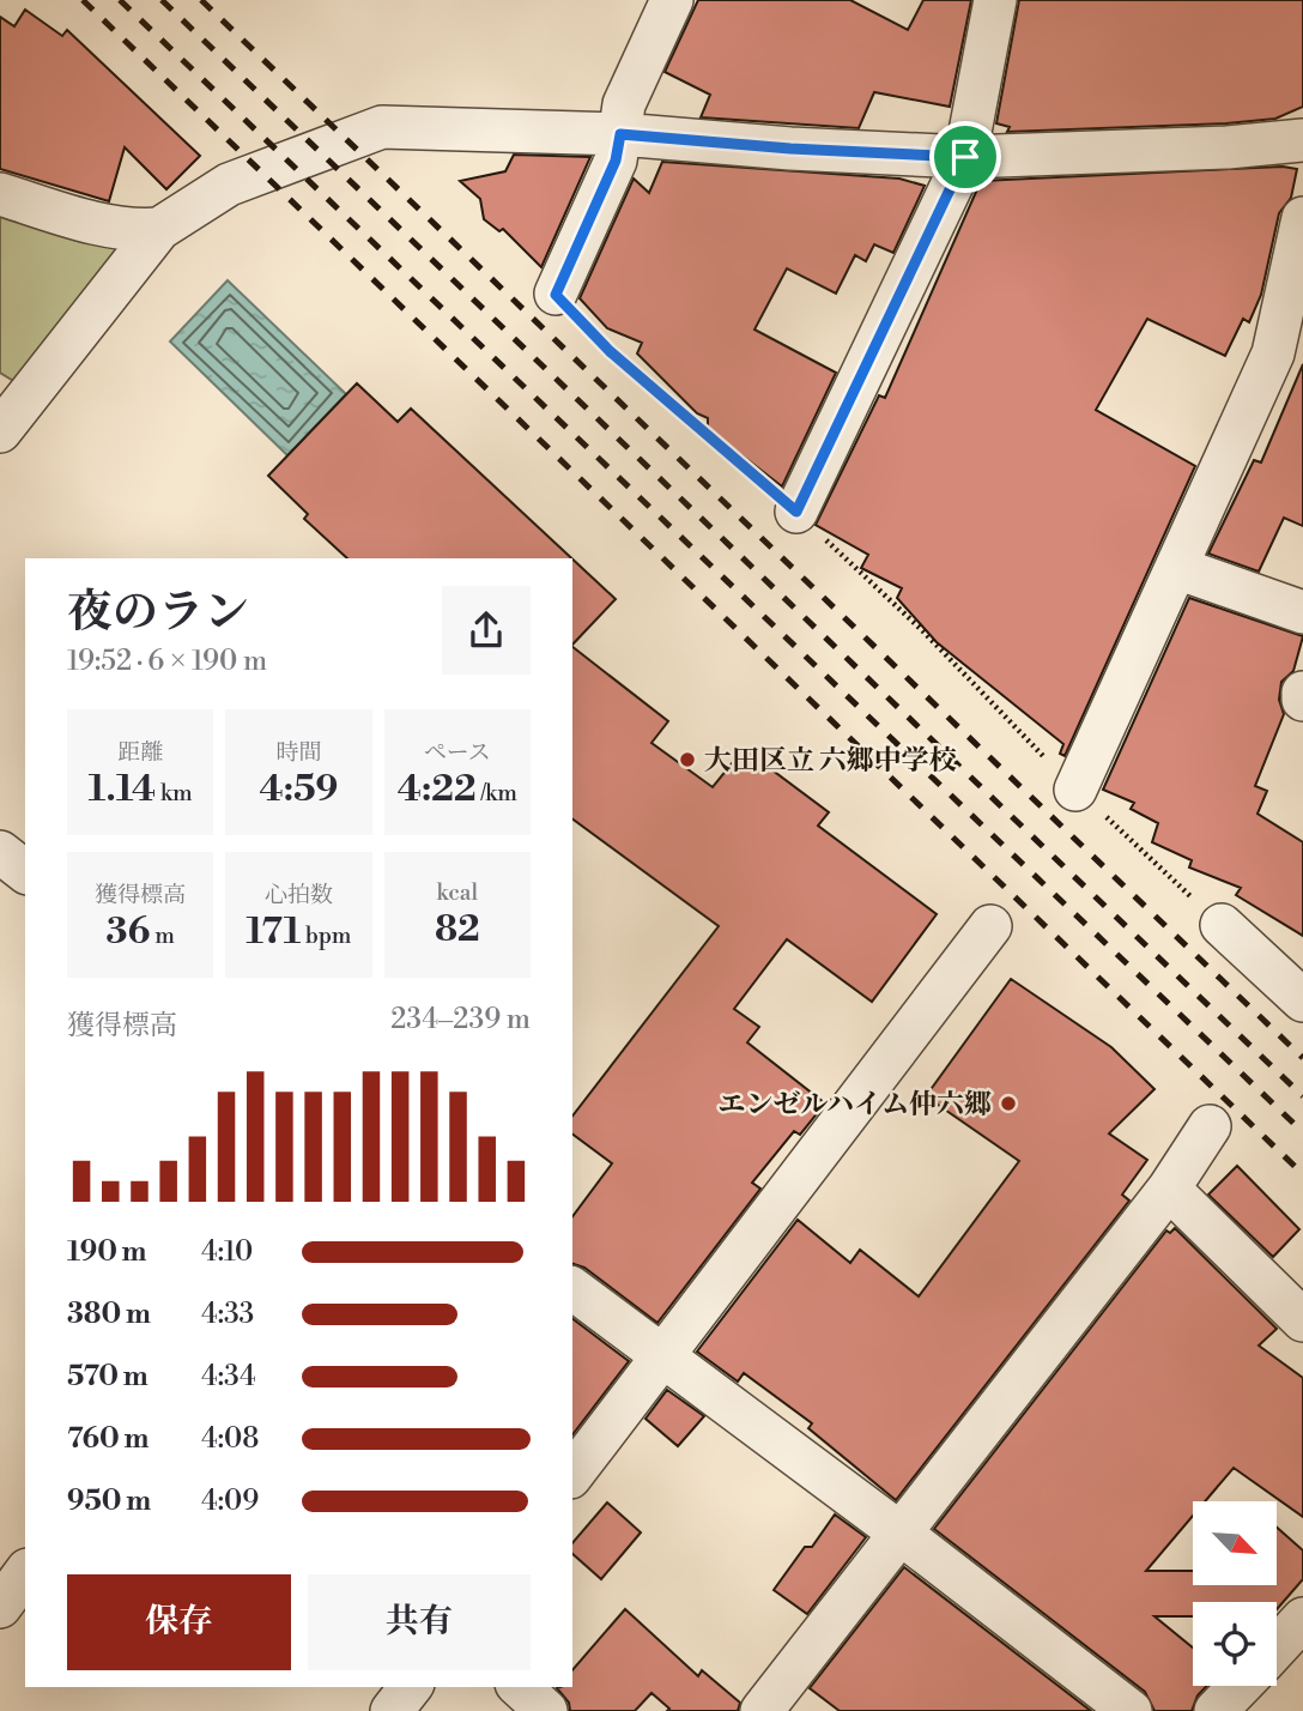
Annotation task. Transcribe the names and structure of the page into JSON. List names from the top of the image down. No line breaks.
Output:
{"places":["大田区立 六郷中学校","エンゼルハイム仲六郷"],"north":"bottom right","page":{"heading":["夜のラン","19:52 · 6 × 190 m"],"stats":[["距離","1.14 km"],["時間","4:59"],["ペース","4:22 /km"],["獲得標高","36 m"],["心拍数","171 bpm"],["kcal","82"]],"chart":["獲得標高","234–239 m"],"list":[{"name":"190 m","note":"4:10"},{"name":"380 m","note":"4:33"},{"name":"570 m","note":"4:34"},{"name":"760 m","note":"4:08"},{"name":"950 m","note":"4:09"}],"buttons":["保存","共有"]}}
